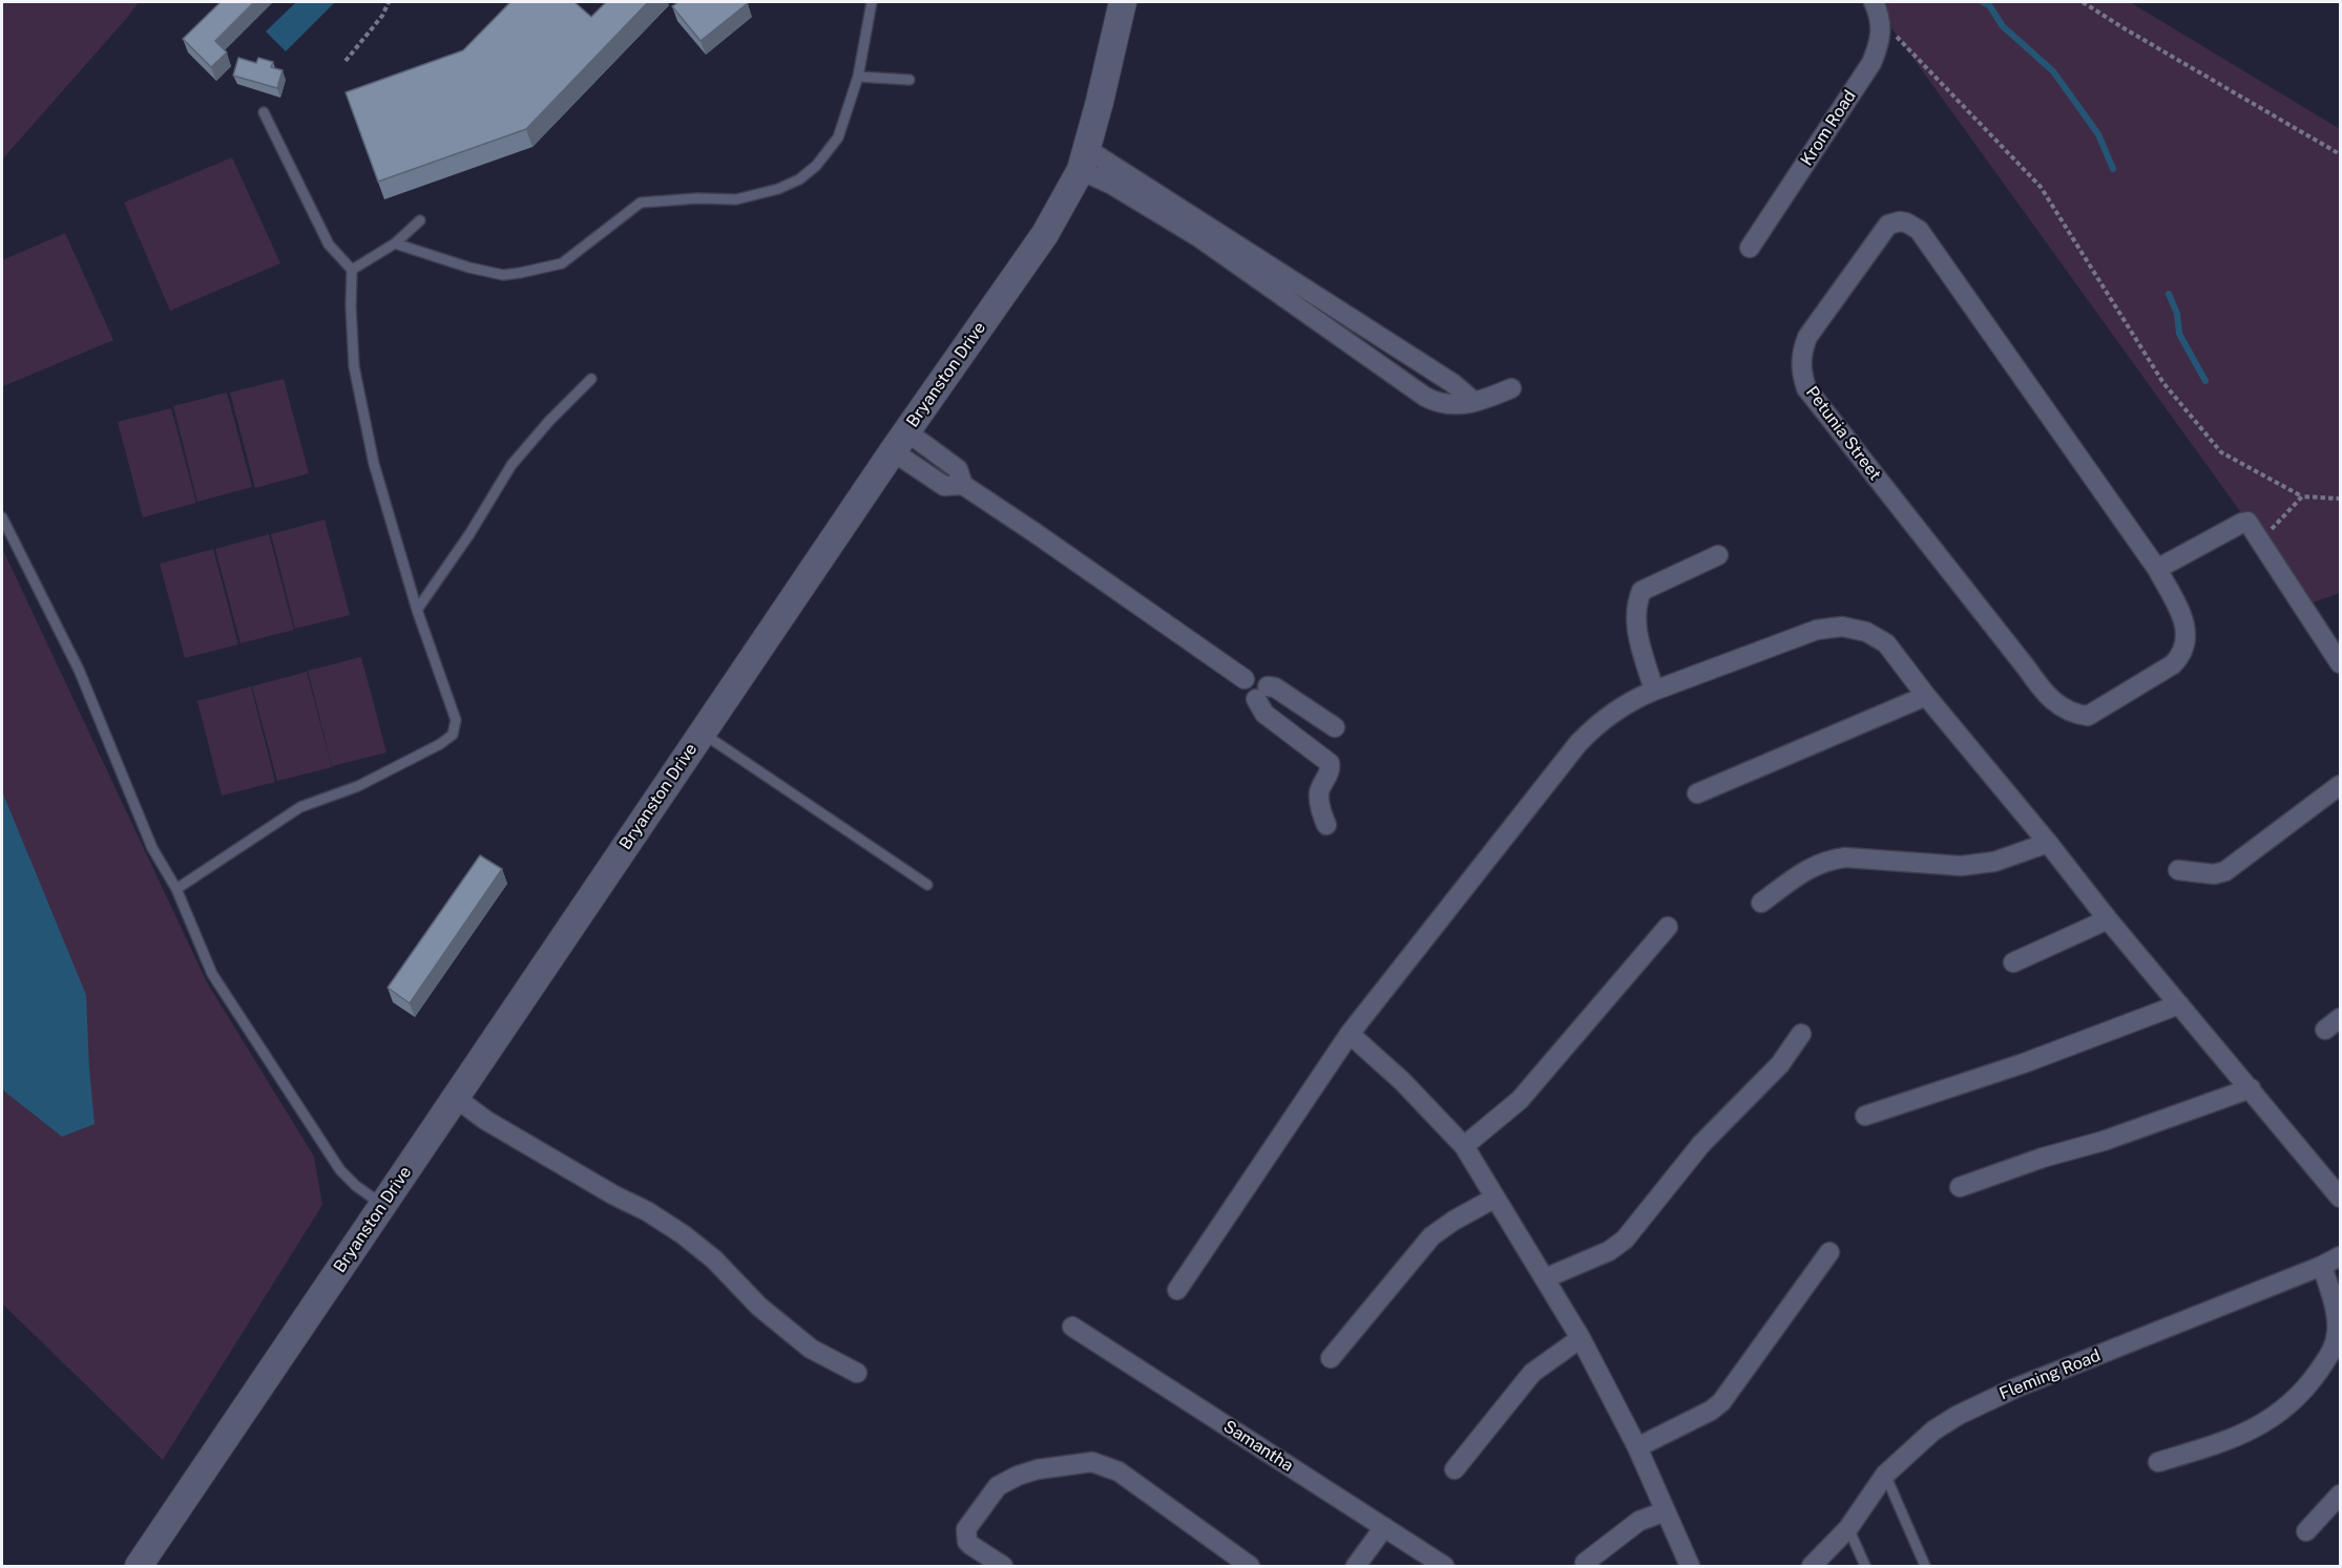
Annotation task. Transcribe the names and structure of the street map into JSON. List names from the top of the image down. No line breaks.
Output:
{"streets":{"street":["Krom Road","Bryanston Drive","Petunia Street","Fleming Road","Samantha"]}}
